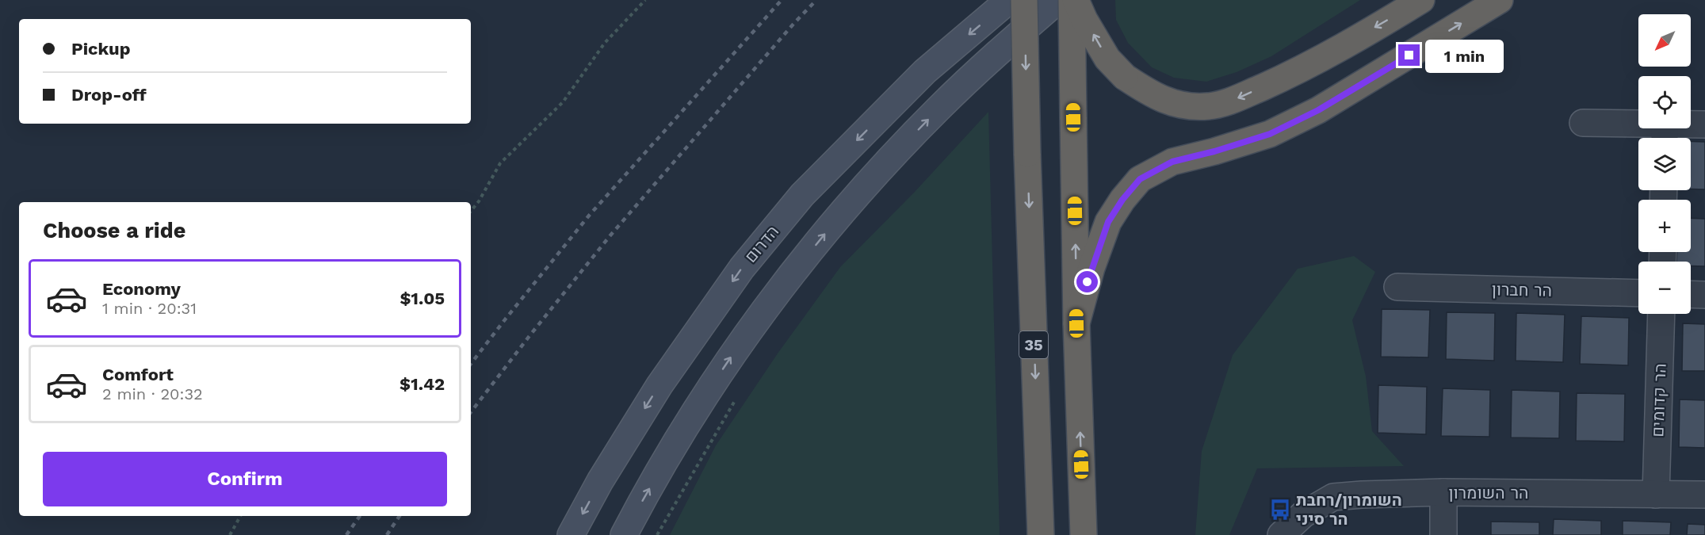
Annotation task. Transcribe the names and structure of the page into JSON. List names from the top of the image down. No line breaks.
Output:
{"streets":{"highway":["35"],"main road":["הדרום"],"street":["הר חברון","הר קדומים","הר השומרון"]},"crossings":[["הר קדומים","הר השומרון"]],"places":{"bus stop":["השומרון/רחבת הר סיני"]},"north":"bottom left","page":{"map_buttons":["+","−"],"banner":["Pickup","Drop-off"],"bubble":"1 min","heading":"Choose a ride","list":[{"name":"Economy","note":"1 min · 20:31","value":"$1.05"},{"name":"Comfort","note":"2 min · 20:32","value":"$1.42"}],"buttons":"Confirm"}}
